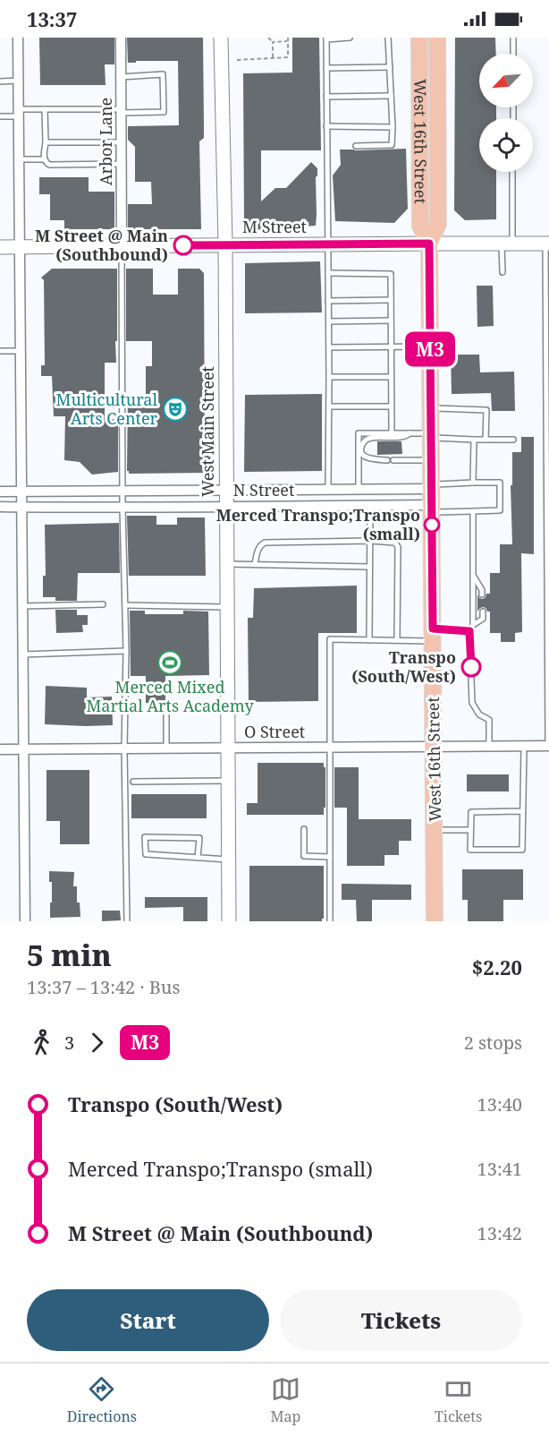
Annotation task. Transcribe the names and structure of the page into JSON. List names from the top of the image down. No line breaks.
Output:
{"streets":{"main road":["West 16th Street"],"street":["Arbor Lane","M Street","West Main Street","N Street","O Street"]},"crossings":[["Arbor Lane","M Street"],["West 16th Street","M Street"],["West 16th Street","N Street"],["West 16th Street","O Street"],["M Street","West Main Street"],["West Main Street","N Street"],["West Main Street","O Street"]],"places":{"other":["M Street @ Main (Southbound)","Merced Transpo;Transpo (small)","Transpo (South/West)"],"theatre":["Multicultural Arts Center"],"sports":["Merced Mixed Martial Arts Academy"]},"lines":["bus line M3"],"north":"bottom left","page":{"status":"13:37","on_map":"M3","heading":["5 min","13:37 – 13:42 · Bus","$2.20"],"legs":["3","M3","2 stops"],"list":[{"name":"Transpo (South/West)","value":"13:40"},{"name":"Merced Transpo;Transpo (small)","value":"13:41"},{"name":"M Street @ Main (Southbound)","value":"13:42"}],"buttons":["Start","Tickets"],"tabs":["Directions","Map","Tickets"]}}
